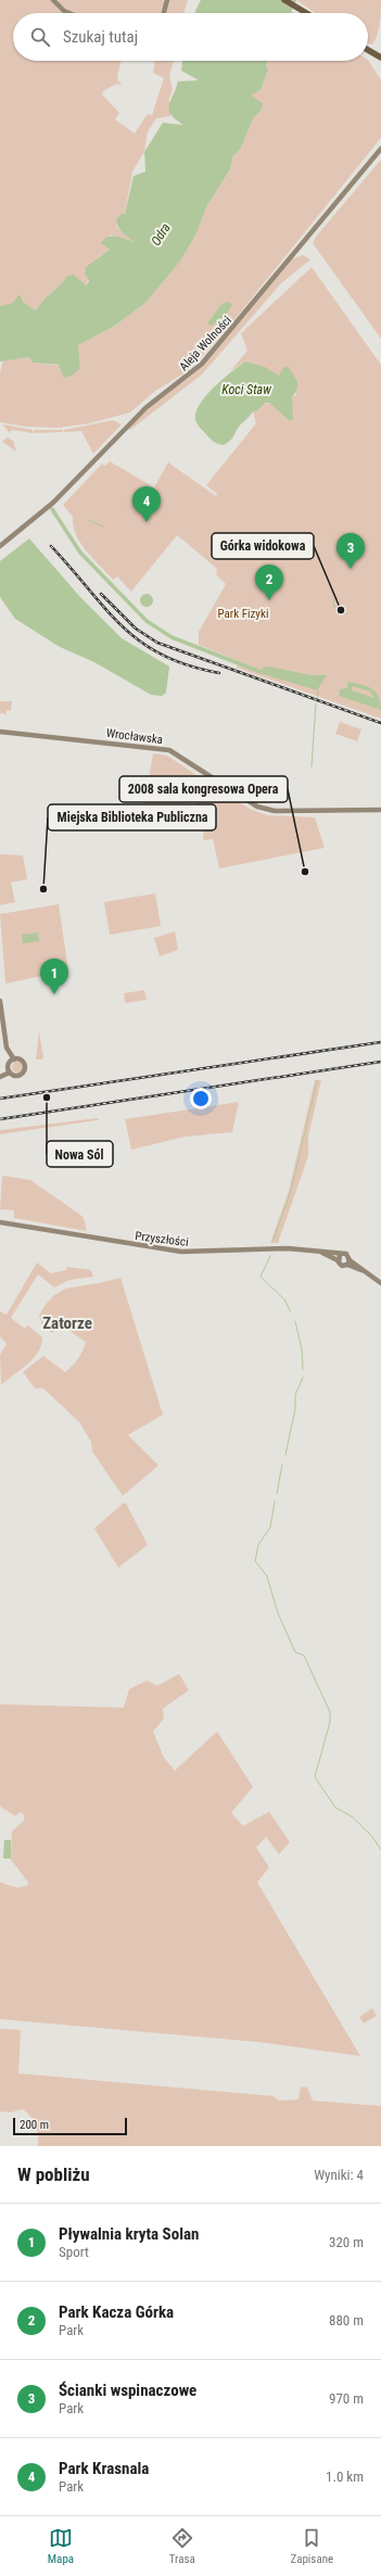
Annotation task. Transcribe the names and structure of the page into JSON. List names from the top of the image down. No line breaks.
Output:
{"streets":{"street":["Aleja Wolności","Wrocławska","Przyszłości"]},"districts":["Zatorze"],"water":["Odra","Koci Staw"],"parks":["Park Fizyki"],"places":["Górka widokowa","2008 sala kongresowa Opera","Miejska Biblioteka Publiczna","Nowa Sól"],"scale_bar":"200 m","page":{"search":"Szukaj tutaj","pins":["4","3","2","1"],"scale":"200 m","heading":["W pobliżu","Wyniki: 4"],"list":[{"mark":"1","name":"Pływalnia kryta Solan","note":"Sport","value":"320 m"},{"mark":"2","name":"Park Kacza Górka","note":"Park","value":"880 m"},{"mark":"3","name":"Ścianki wspinaczowe","note":"Park","value":"970 m"},{"mark":"4","name":"Park Krasnala","note":"Park","value":"1.0 km"}],"nav":["Mapa","Trasa","Zapisane"]}}
